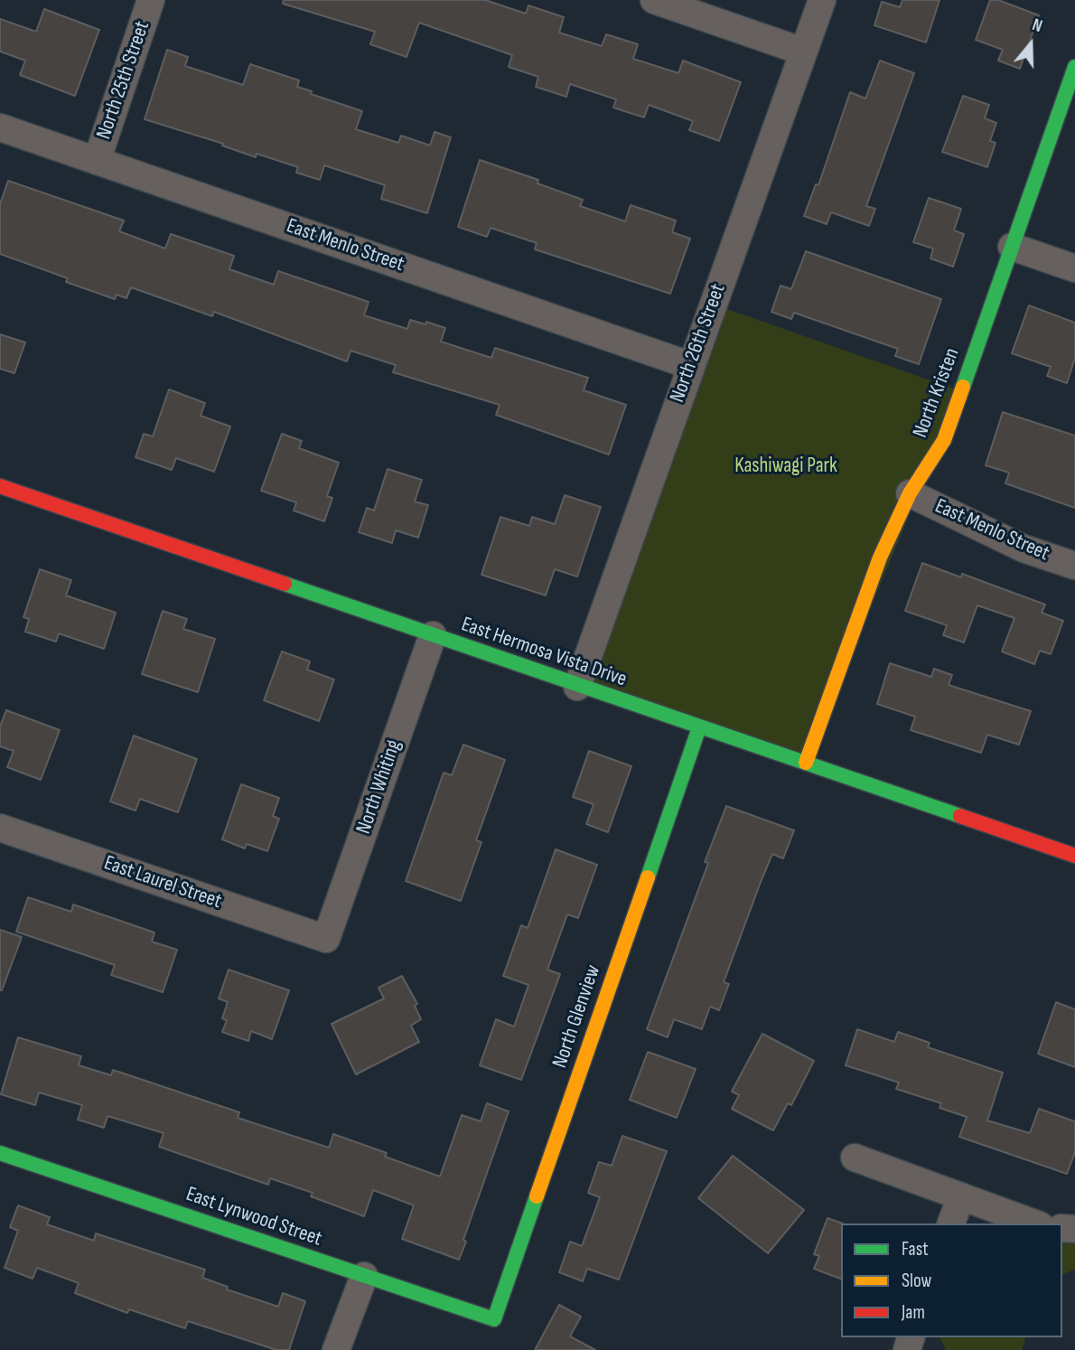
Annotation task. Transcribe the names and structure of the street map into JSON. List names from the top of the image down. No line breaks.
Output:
{"streets":{"street":["North 25th Street","East Menlo Street","North 26th Street","North Kristen","East Hermosa Vista Drive","North Whiting","East Laurel Street","North Glenview","East Lynwood Street"]},"crossings":[["North 25th Street","East Menlo Street"],["East Menlo Street","North 26th Street"],["East Menlo Street","North Kristen"],["North 26th Street","East Hermosa Vista Drive"],["North Kristen","East Hermosa Vista Drive"],["East Hermosa Vista Drive","North Whiting"],["East Hermosa Vista Drive","North Glenview"],["North Whiting","East Laurel Street"],["North Glenview","East Lynwood Street"]],"parks":["Kashiwagi Park"],"legend":["Fast","Slow","Jam"],"north":"top"}
